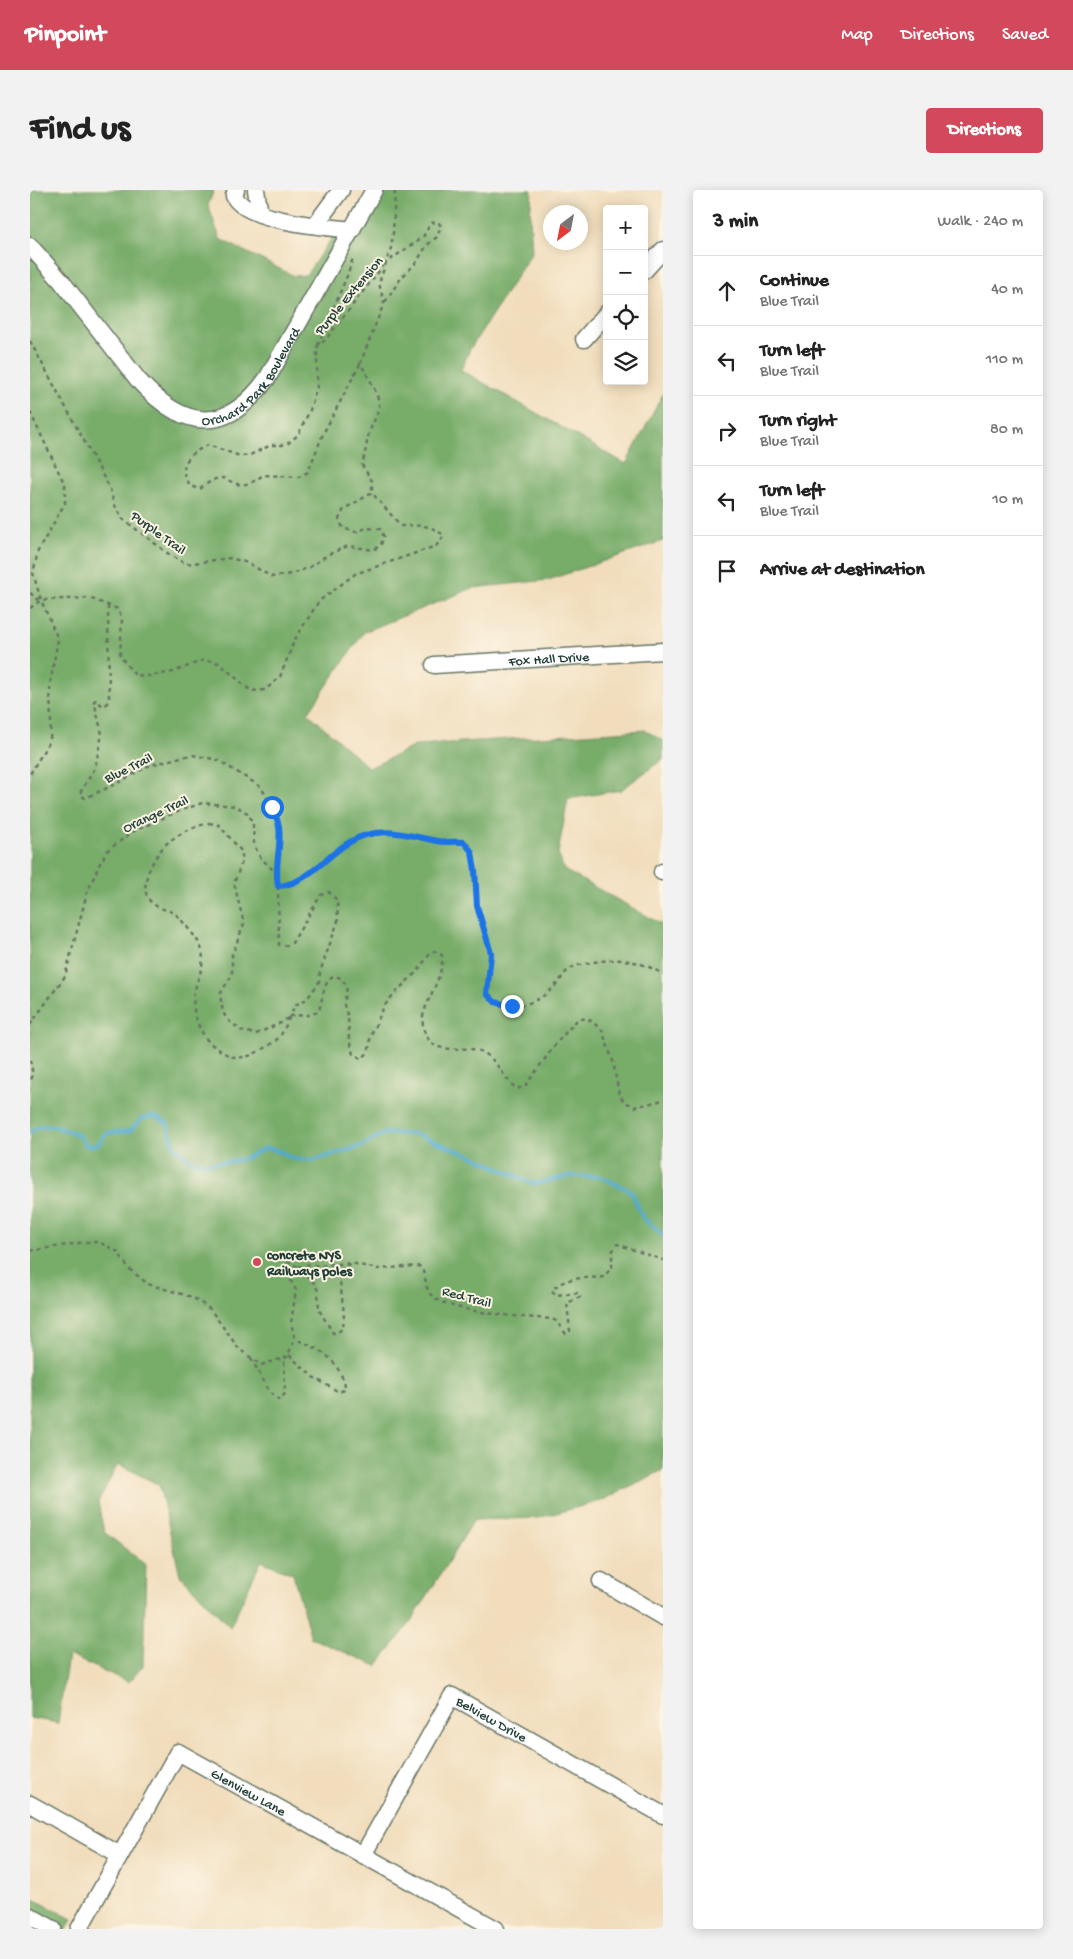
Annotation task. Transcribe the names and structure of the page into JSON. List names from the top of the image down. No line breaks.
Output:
{"streets":{"street":["Orchard Park Boulevard","Fox Hall Drive","Belview Drive","Glenview Lane"],"path":["Purple Extension","Purple Trail","Blue Trail","Orange Trail","Red Trail"]},"crossings":[["Blue Trail","Orange Trail"],["Belview Drive","Glenview Lane"]],"places":["concrete NYS Railways poles"],"north":"bottom left","page":{"header":"Pinpoint","nav":["Map","Directions","Saved"],"buttons":"Directions","title":"Find us","heading":["3 min","Walk · 240 m"],"map_buttons":["+","−"],"list":[["Continue","Blue Trail","40 m"],["Turn left","Blue Trail","110 m"],["Turn right","Blue Trail","80 m"],["Turn left","Blue Trail","10 m"],"Arrive at destination"]}}
